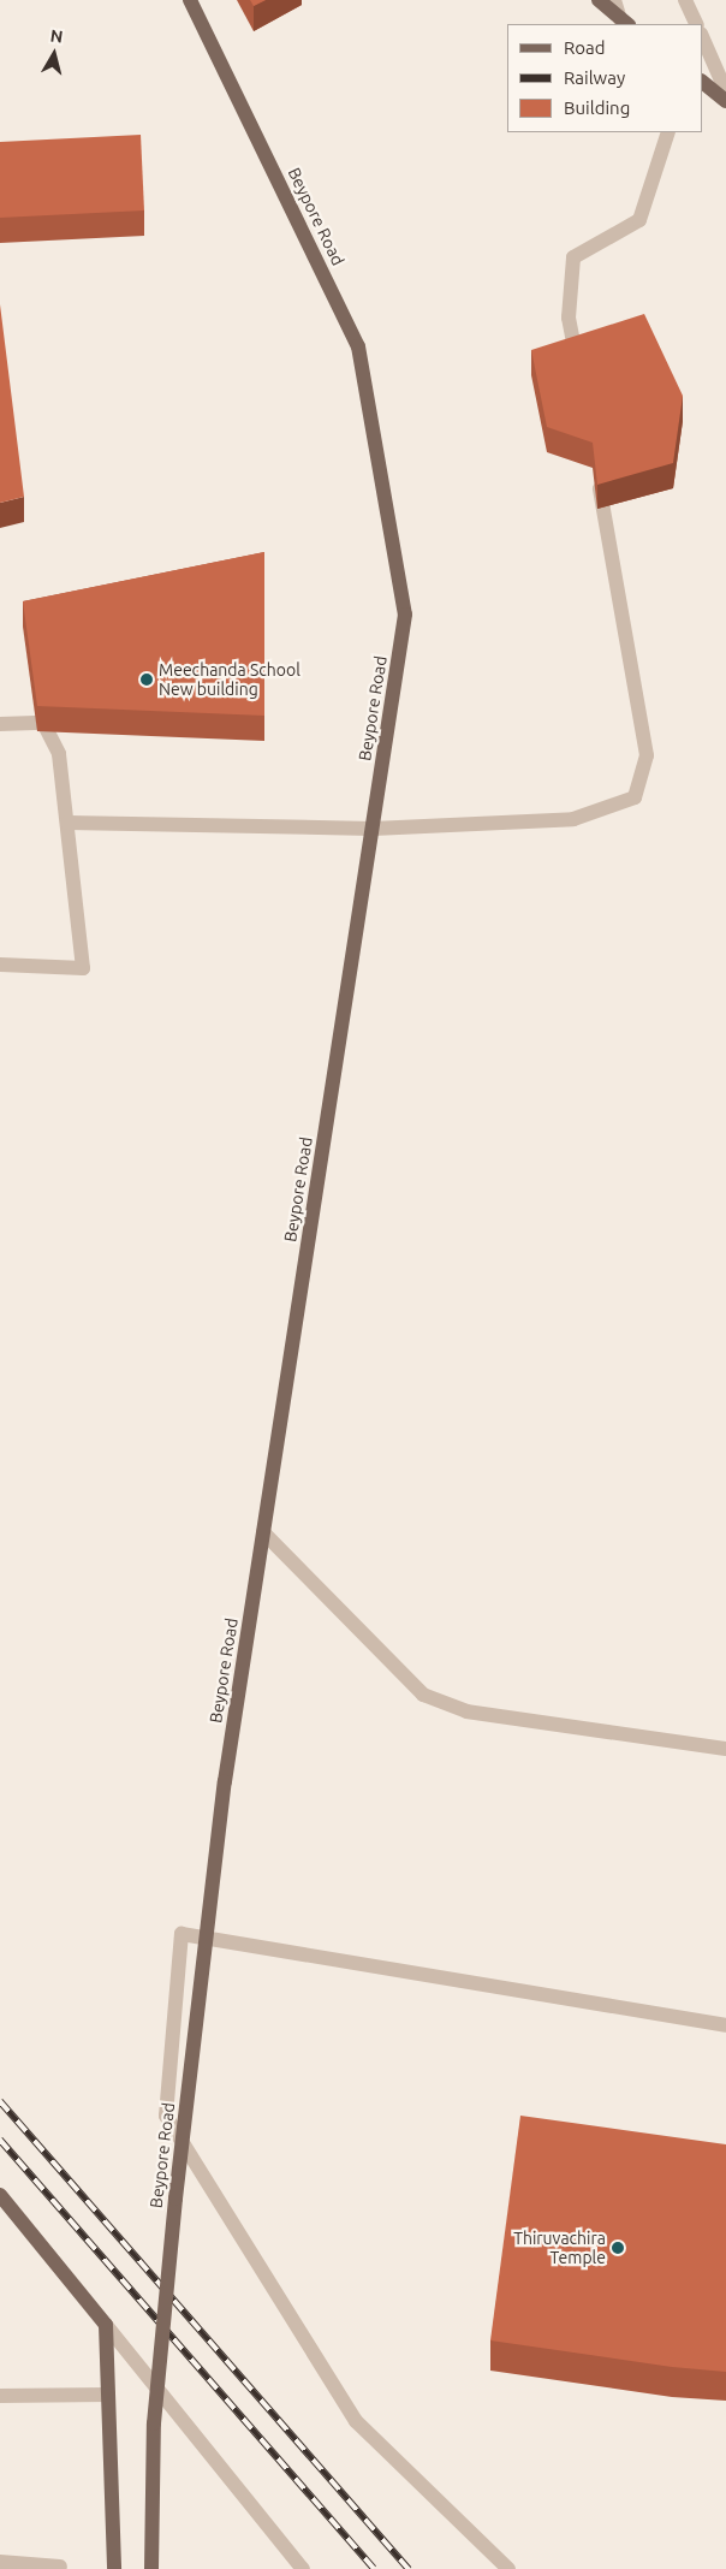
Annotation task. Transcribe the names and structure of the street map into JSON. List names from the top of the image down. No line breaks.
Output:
{"streets":{"main road":["Beypore Road"]},"places":["Meechanda School New building","Thiruvachira Temple"],"legend":["Road","Railway","Building"],"north":"top"}
